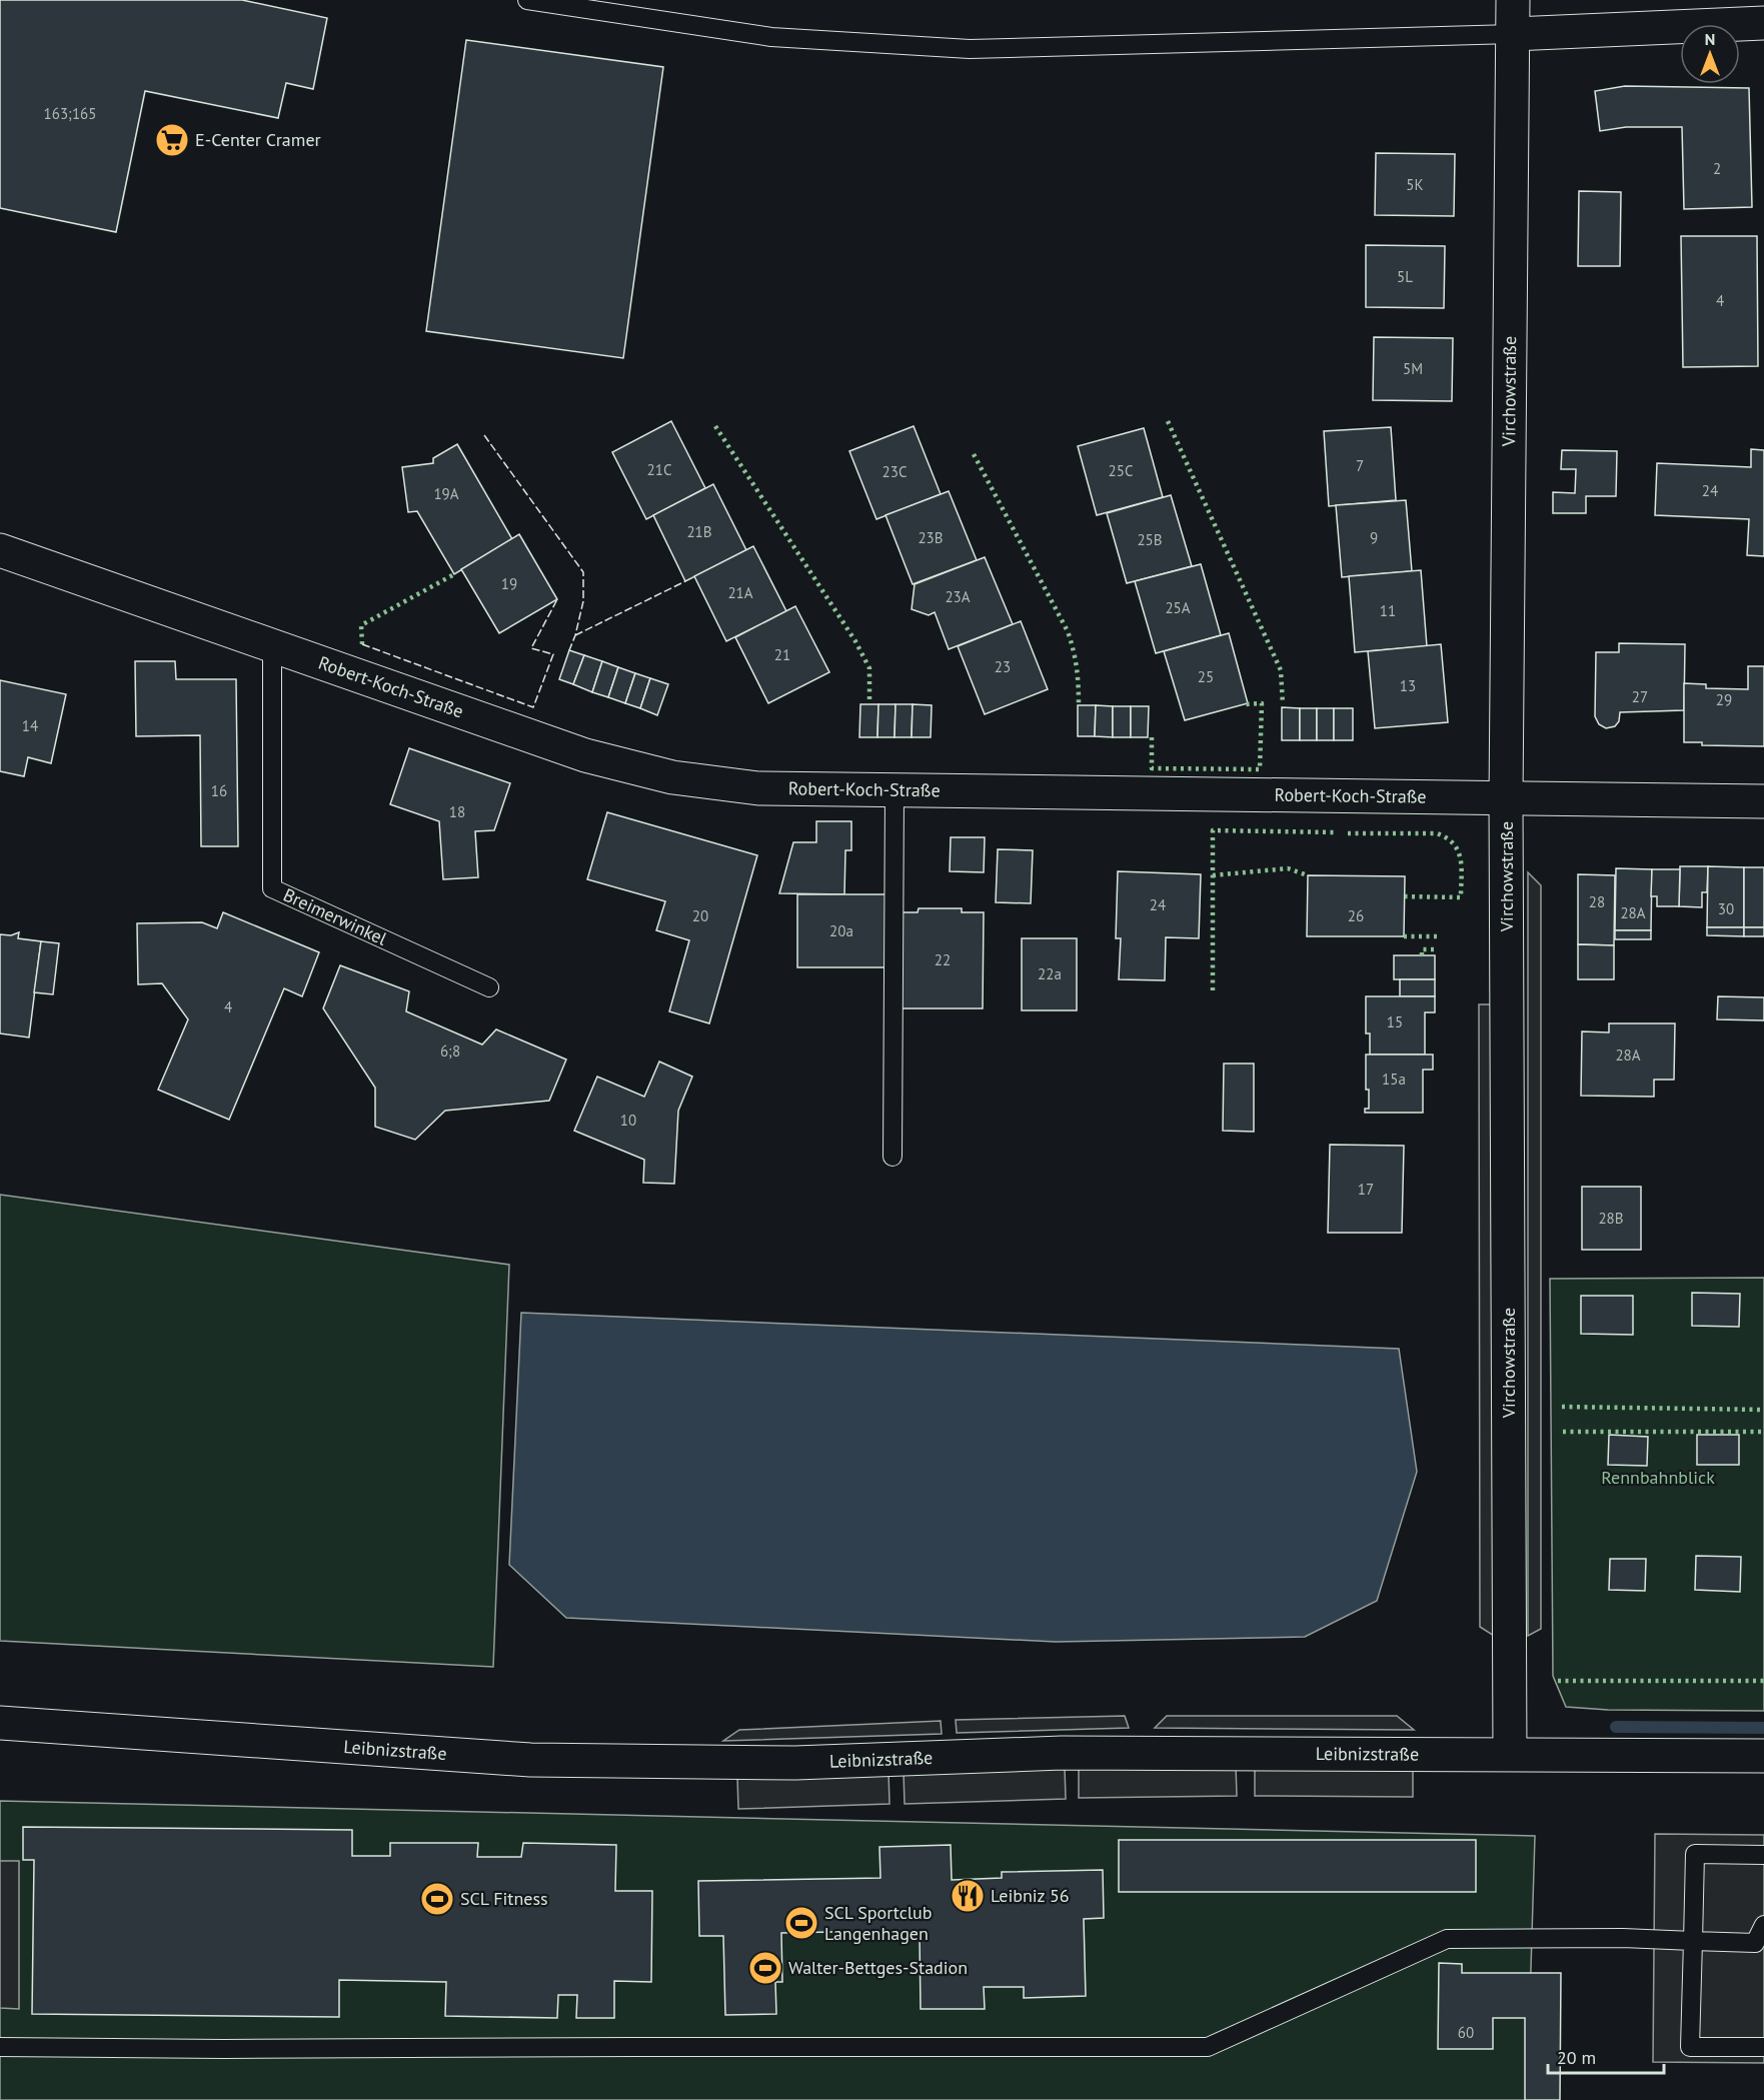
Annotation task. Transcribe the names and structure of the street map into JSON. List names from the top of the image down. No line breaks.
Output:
{"streets":{"street":["Virchowstraße","Robert-Koch-Straße","Leibnizstraße"],"lane":["Breimerwinkel"]},"crossings":[["Virchowstraße","Robert-Koch-Straße"],["Virchowstraße","Leibnizstraße"],["Robert-Koch-Straße","Breimerwinkel"]],"parks":["Rennbahnblick"],"places":{"supermarket":["E-Center Cramer"],"restaurant":["Leibniz 56"],"sports":["SCL Fitness","SCL Sportclub Langenhagen","Walter-Bettges-Stadion"]},"house_numbers":["163;165","2","5K","5L","4","5M","7","21C","25C","23C","24","19A","21B","23B","9","25B","19","21A","23A","25A","11","21","23","25","13","27","29","14","16","18","28","24","30","28A","20","26","20a","22","22a","4","15","6;8","28A","15a","10","17","28B","60"],"scale_bar":"20 m","north":"top"}
